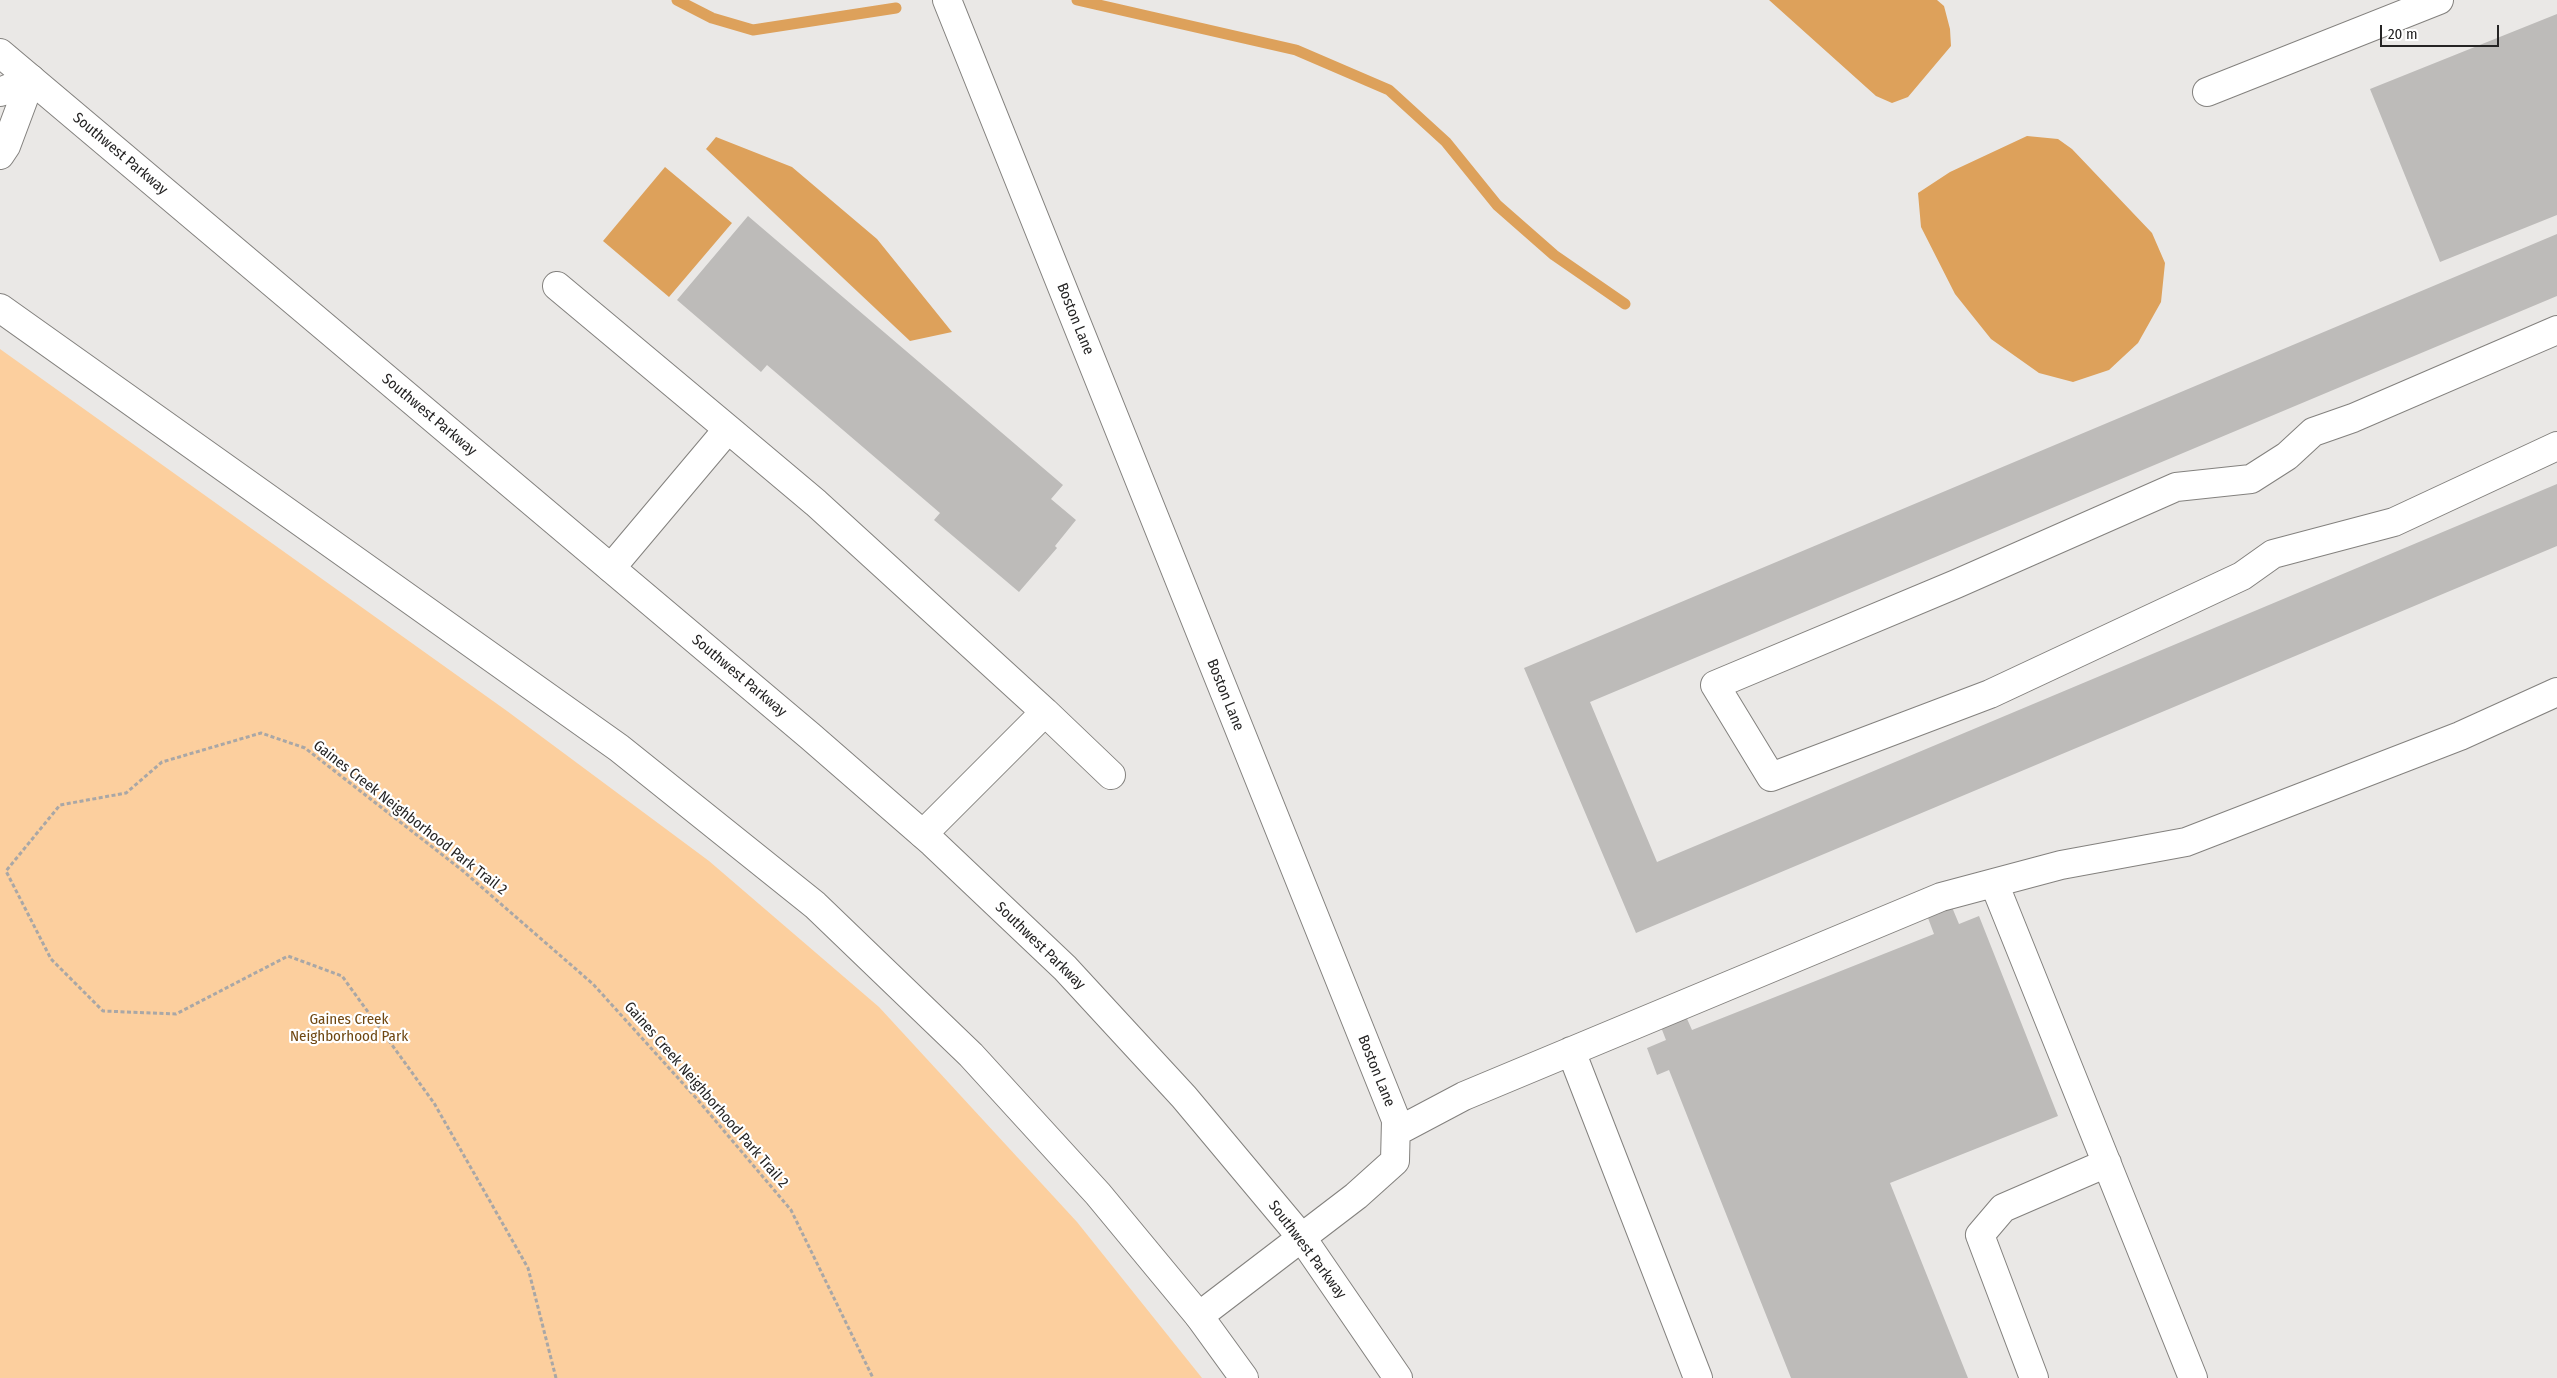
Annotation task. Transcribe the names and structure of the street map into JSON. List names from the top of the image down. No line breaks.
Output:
{"streets":{"main road":["Southwest Parkway","Boston Lane"],"path":["Gaines Creek Neighborhood Park Trail 2"]},"crossings":[["Southwest Parkway","Boston Lane"]],"parks":["Gaines Creek Neighborhood Park"],"scale_bar":"20 m"}
